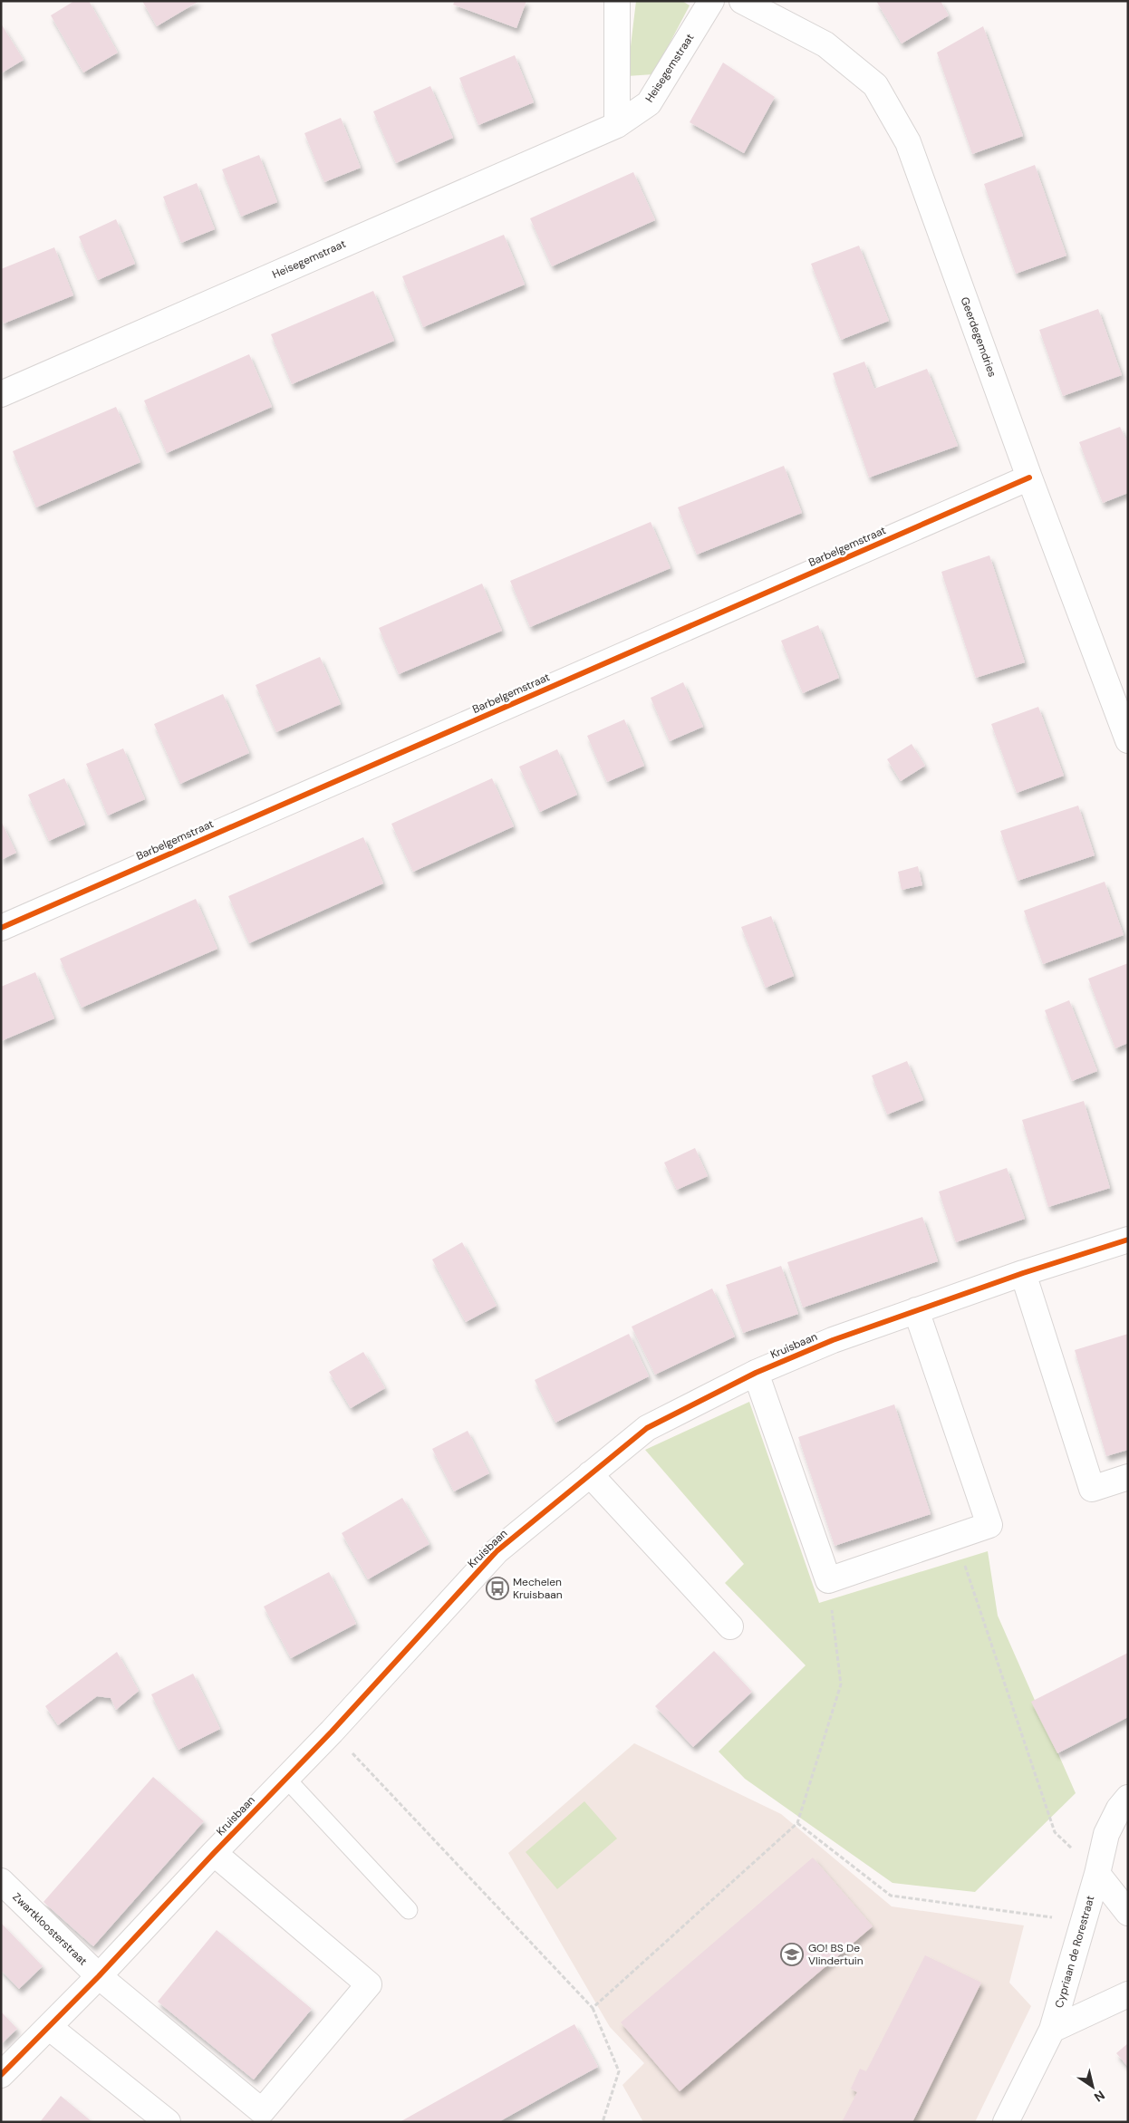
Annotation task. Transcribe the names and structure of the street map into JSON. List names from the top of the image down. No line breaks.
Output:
{"streets":{"street":["Heisegemstraat","Geerdegemdries","Barbelgemstraat","Kruisbaan","Zwartkloosterstraat","Cypriaan de Rorestraat"]},"crossings":[["Geerdegemdries","Barbelgemstraat"],["Kruisbaan","Zwartkloosterstraat"]],"places":{"bus stop":["Mechelen Kruisbaan"],"school or university":["GO! BS De Vlindertuin"]},"north":"bottom right"}
